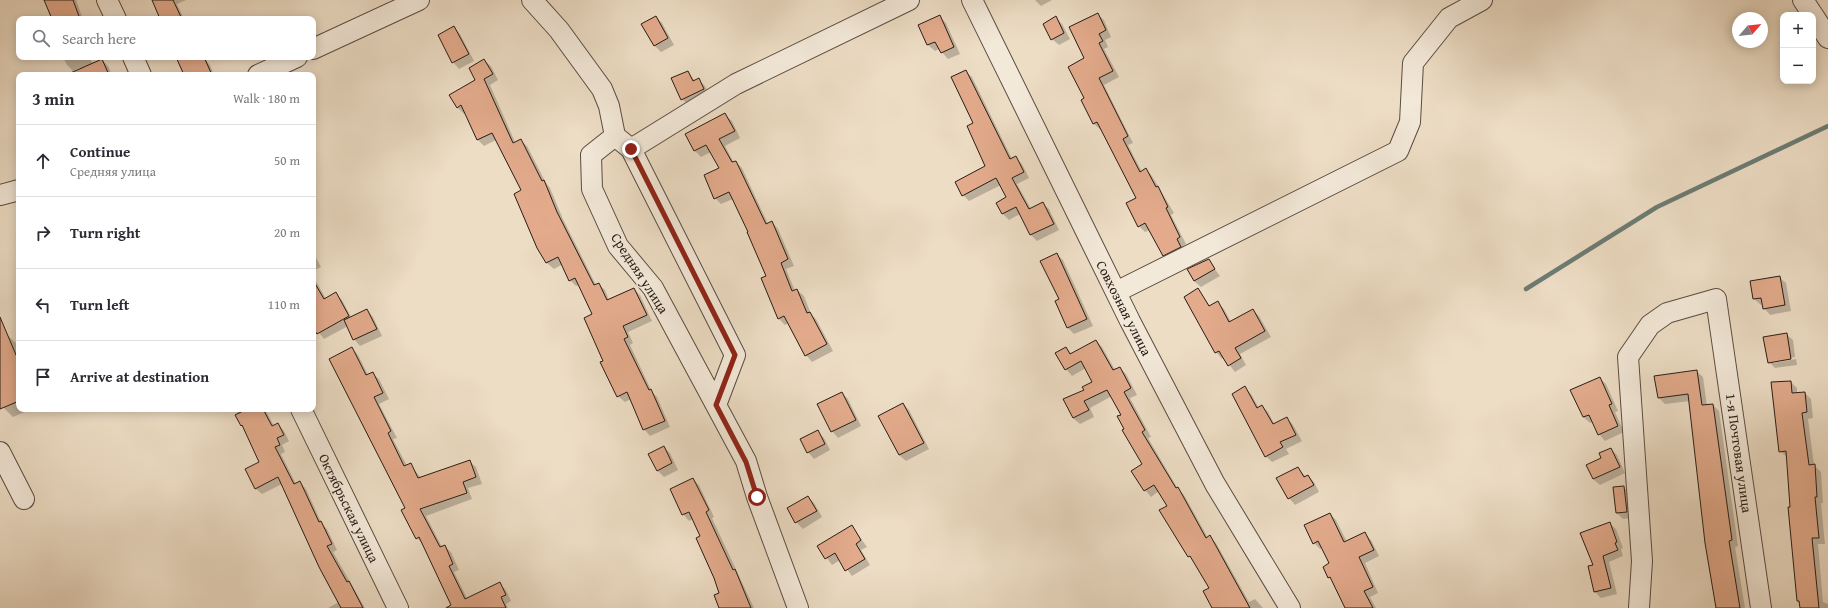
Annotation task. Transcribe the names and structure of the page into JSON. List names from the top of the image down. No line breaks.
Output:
{"streets":{"street":["Средняя улица","Совхозная улица","1-я Почтовая улица","Октябрьская улица"]},"north":"top right","page":{"map_buttons":["+","−"],"search":"Search here","heading":["3 min","Walk · 180 m"],"list":[["Continue","Средняя улица","50 m"],["Turn right","20 m"],["Turn left","110 m"],"Arrive at destination"]}}
